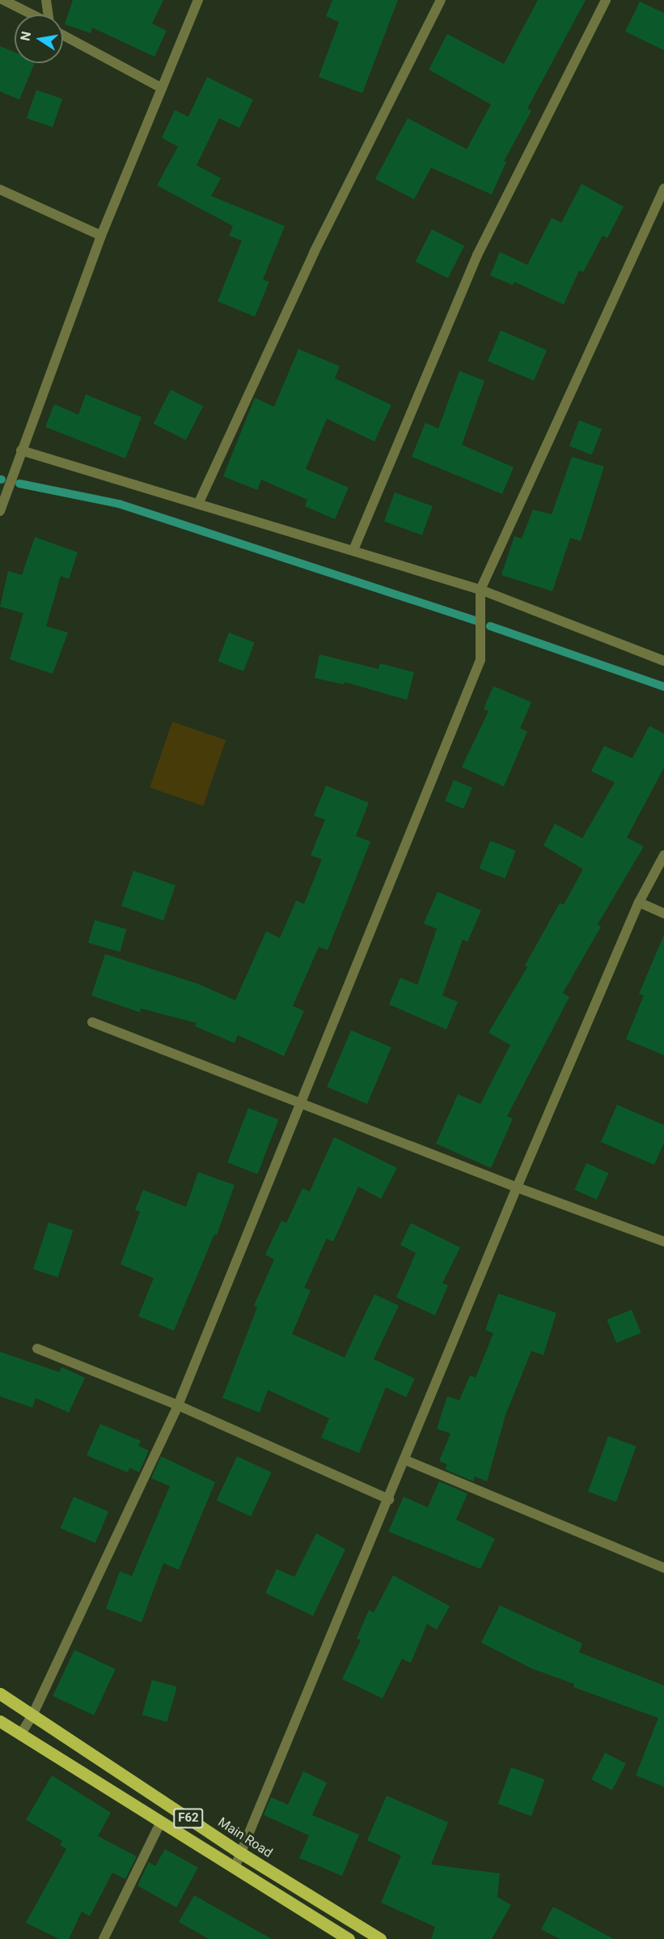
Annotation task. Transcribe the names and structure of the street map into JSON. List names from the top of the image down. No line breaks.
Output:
{"streets":{"main road":["F62","Main Road"]},"north":"left"}
